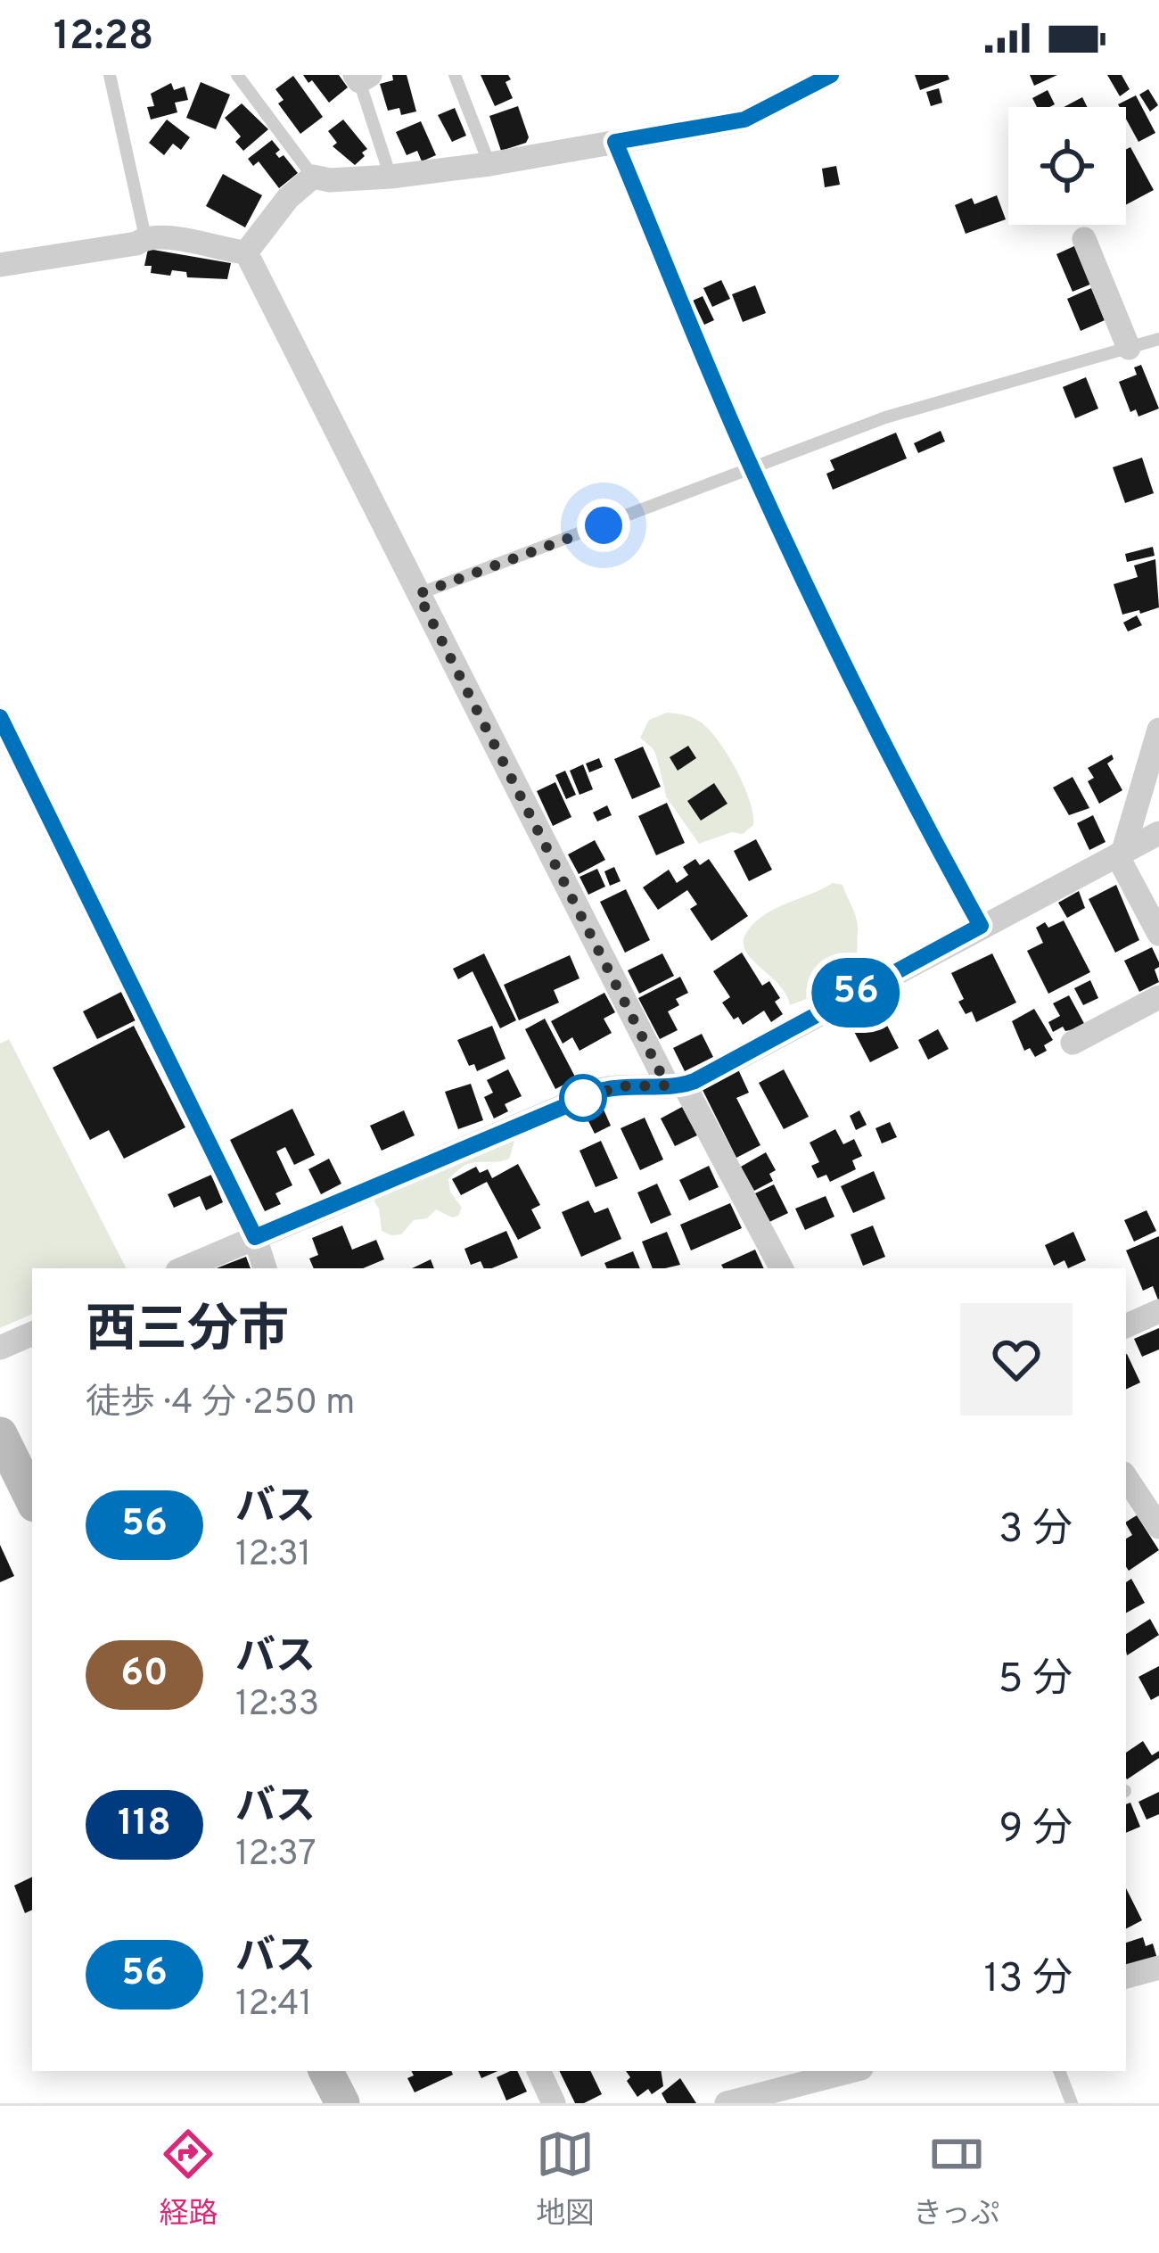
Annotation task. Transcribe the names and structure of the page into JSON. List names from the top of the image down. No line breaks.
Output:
{"lines":["bus line 56"],"page":{"status":"12:28","on_map":"56","heading":["西三分市","徒歩 · 4 分 · 250 m"],"list":[{"mark":"56","name":"バス","note":"12:31","value":"3 分"},{"mark":"60","name":"バス","note":"12:33","value":"5 分"},{"mark":"118","name":"バス","note":"12:37","value":"9 分"},{"mark":"56","name":"バス","note":"12:41","value":"13 分"}],"tabs":["経路","地図","きっぷ"]}}
